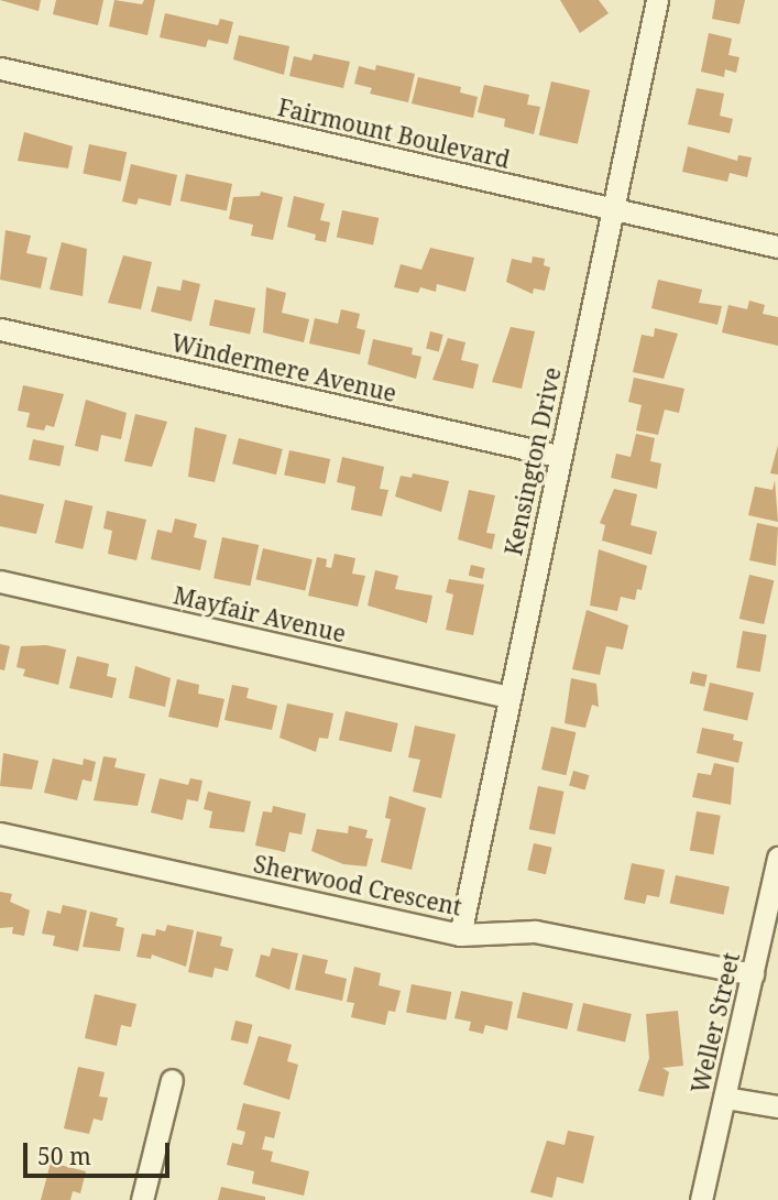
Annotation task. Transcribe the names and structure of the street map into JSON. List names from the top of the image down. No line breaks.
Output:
{"streets":{"street":["Fairmount Boulevard","Windermere Avenue","Kensington Drive","Mayfair Avenue","Sherwood Crescent","Weller Street"]},"crossings":[["Fairmount Boulevard","Kensington Drive"],["Windermere Avenue","Kensington Drive"],["Kensington Drive","Mayfair Avenue"],["Kensington Drive","Sherwood Crescent"],["Sherwood Crescent","Weller Street"]],"scale_bar":"50 m"}
